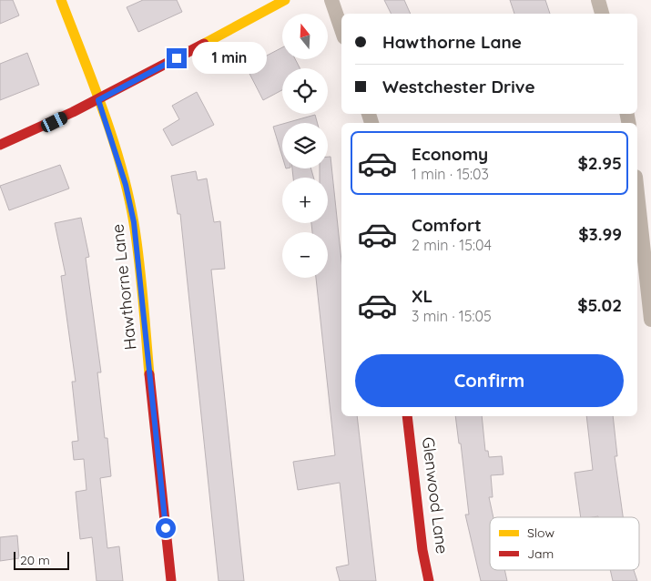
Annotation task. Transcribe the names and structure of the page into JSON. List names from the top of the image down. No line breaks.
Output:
{"streets":{"street":["Hawthorne Lane","Glenwood Lane"]},"legend":["Slow","Jam"],"scale_bar":"20 m","north":"top","page":{"map_buttons":["+","−"],"banner":["Hawthorne Lane","Westchester Drive"],"bubble":"1 min","list":[{"name":"Economy","note":"1 min · 15:03","value":"$2.95"},{"name":"Comfort","note":"2 min · 15:04","value":"$3.99"},{"name":"XL","note":"3 min · 15:05","value":"$5.02"}],"buttons":"Confirm","scale":"20 m"}}
